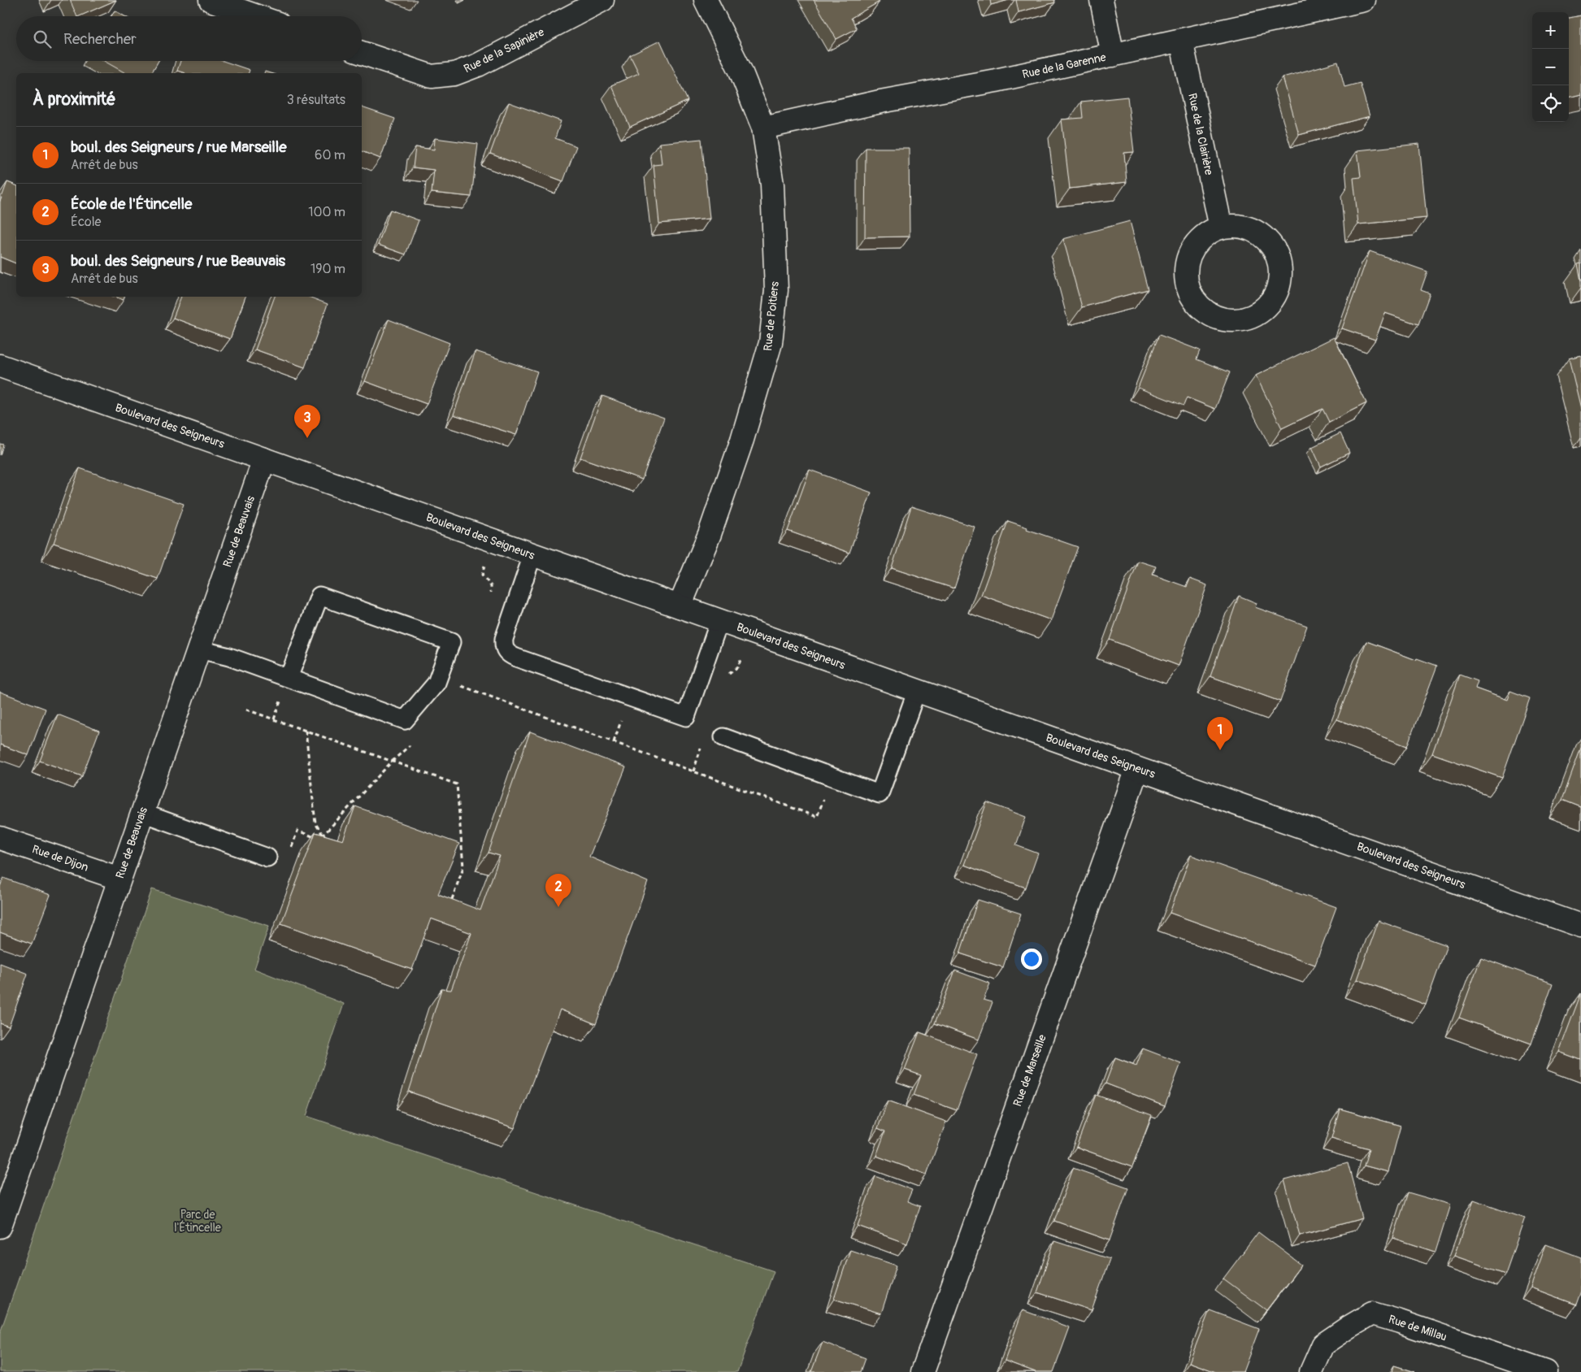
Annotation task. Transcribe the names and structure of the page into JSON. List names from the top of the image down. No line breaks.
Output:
{"streets":{"street":["Rue de la Sapinière","Rue de la Garenne","Rue de la Clairière","Rue de Poitiers","Boulevard des Seigneurs","Rue de Beauvais","Rue de Dijon","Rue de Marseille","Rue de Millau"]},"crossings":[["Rue de la Garenne","Rue de la Clairière"],["Rue de la Garenne","Rue de Poitiers"],["Rue de Poitiers","Boulevard des Seigneurs"],["Boulevard des Seigneurs","Rue de Beauvais"],["Boulevard des Seigneurs","Rue de Marseille"],["Rue de Beauvais","Rue de Dijon"]],"parks":["Parc de l'Étincelle"],"page":{"map_buttons":["+","−"],"search":"Rechercher","heading":["À proximité","3 résultats"],"list":[{"mark":"1","name":"boul. des Seigneurs / rue Marseille","note":"Arrêt de bus","value":"60 m"},{"mark":"2","name":"École de l'Étincelle","note":"École","value":"100 m"},{"mark":"3","name":"boul. des Seigneurs / rue Beauvais","note":"Arrêt de bus","value":"190 m"}],"pins":["3","1","2"]}}
